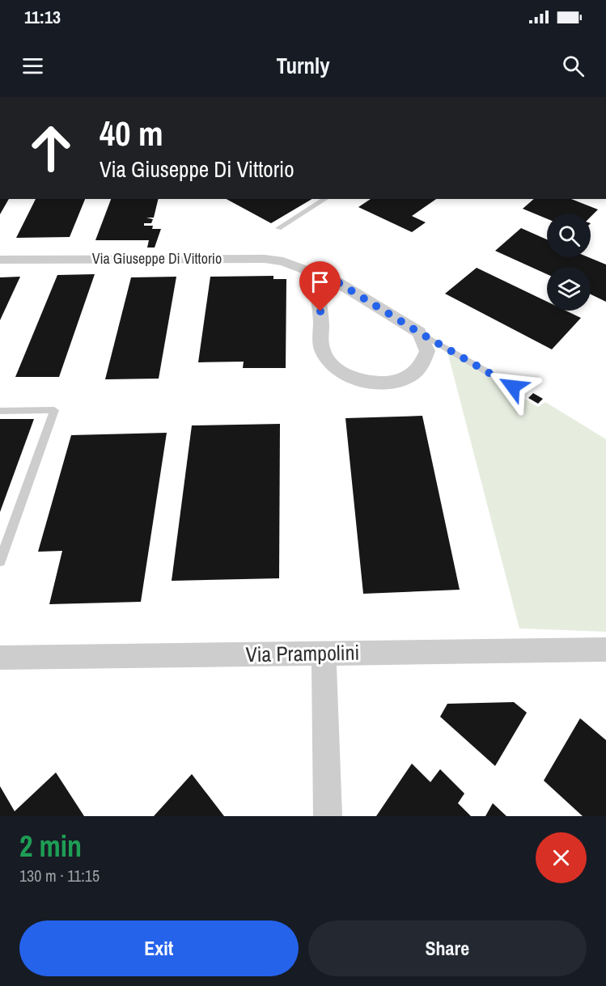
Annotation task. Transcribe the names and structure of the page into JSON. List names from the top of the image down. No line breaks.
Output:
{"streets":{"street":["Via Giuseppe Di Vittorio","Via Prampolini"]},"page":{"status":"11:13","header":"Turnly","turn":["40 m","Via Giuseppe Di Vittorio"],"heading":["2 min","130 m · 11:15"],"buttons":["Exit","Share"]}}
